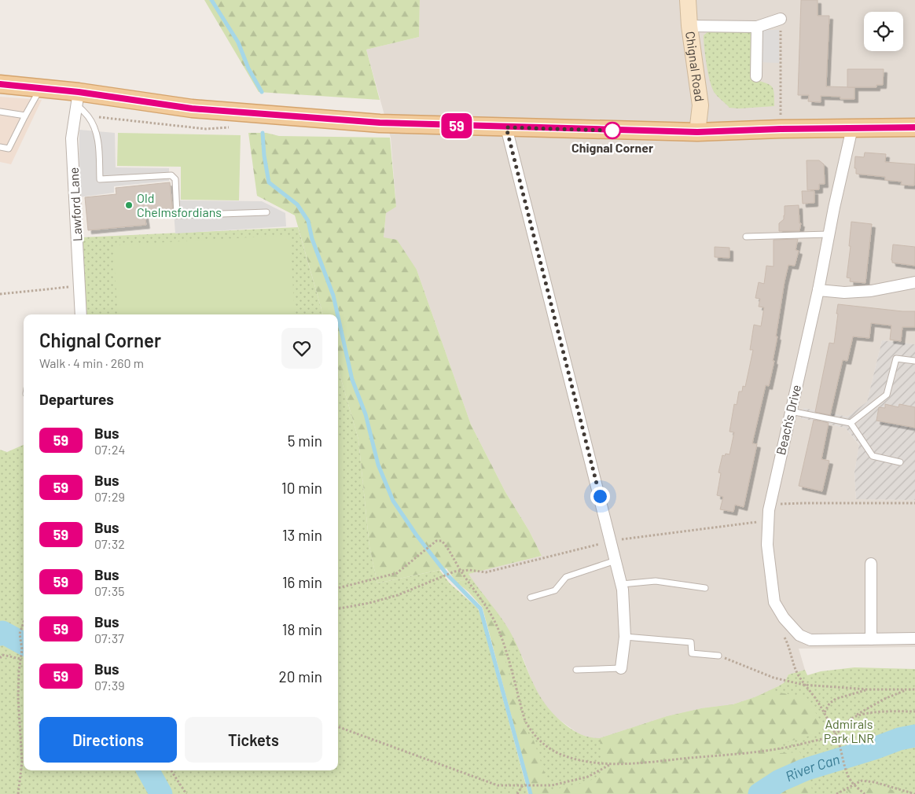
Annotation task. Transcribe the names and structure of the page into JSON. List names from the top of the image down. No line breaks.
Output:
{"streets":{"street":["Chignal Road","Lawford Lane","Beach's Drive"]},"water":["River Can"],"parks":["Admirals Park LNR"],"places":["Chignal Corner","Old Chelmsfordians"],"lines":["bus line 59"],"page":{"on_map":"59","heading":[["Chignal Corner","Walk · 4 min · 260 m"],"Departures"],"list":[{"mark":"59","name":"Bus","note":"07:24","value":"5 min"},{"mark":"59","name":"Bus","note":"07:29","value":"10 min"},{"mark":"59","name":"Bus","note":"07:32","value":"13 min"},{"mark":"59","name":"Bus","note":"07:35","value":"16 min"},{"mark":"59","name":"Bus","note":"07:37","value":"18 min"},{"mark":"59","name":"Bus","note":"07:39","value":"20 min"}],"buttons":["Directions","Tickets"]}}
